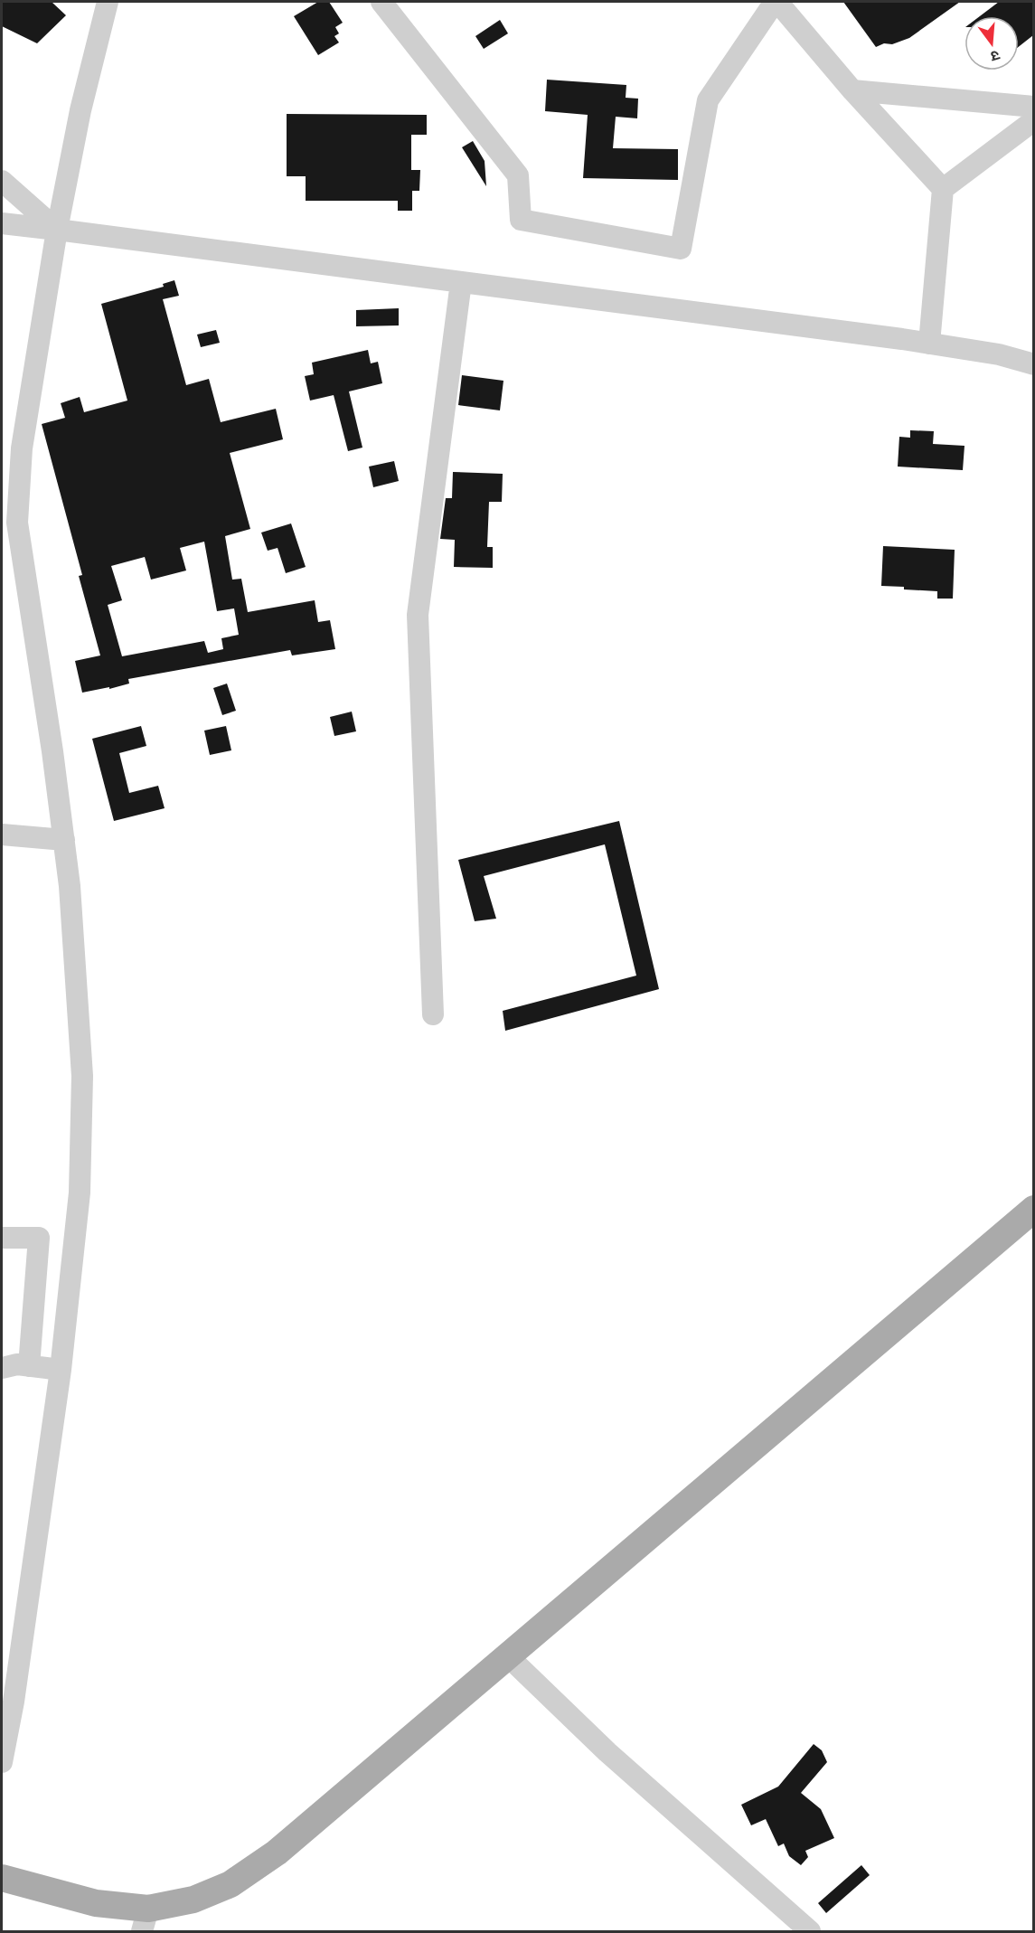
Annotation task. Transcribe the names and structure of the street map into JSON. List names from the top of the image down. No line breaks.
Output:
{"north":"bottom"}
